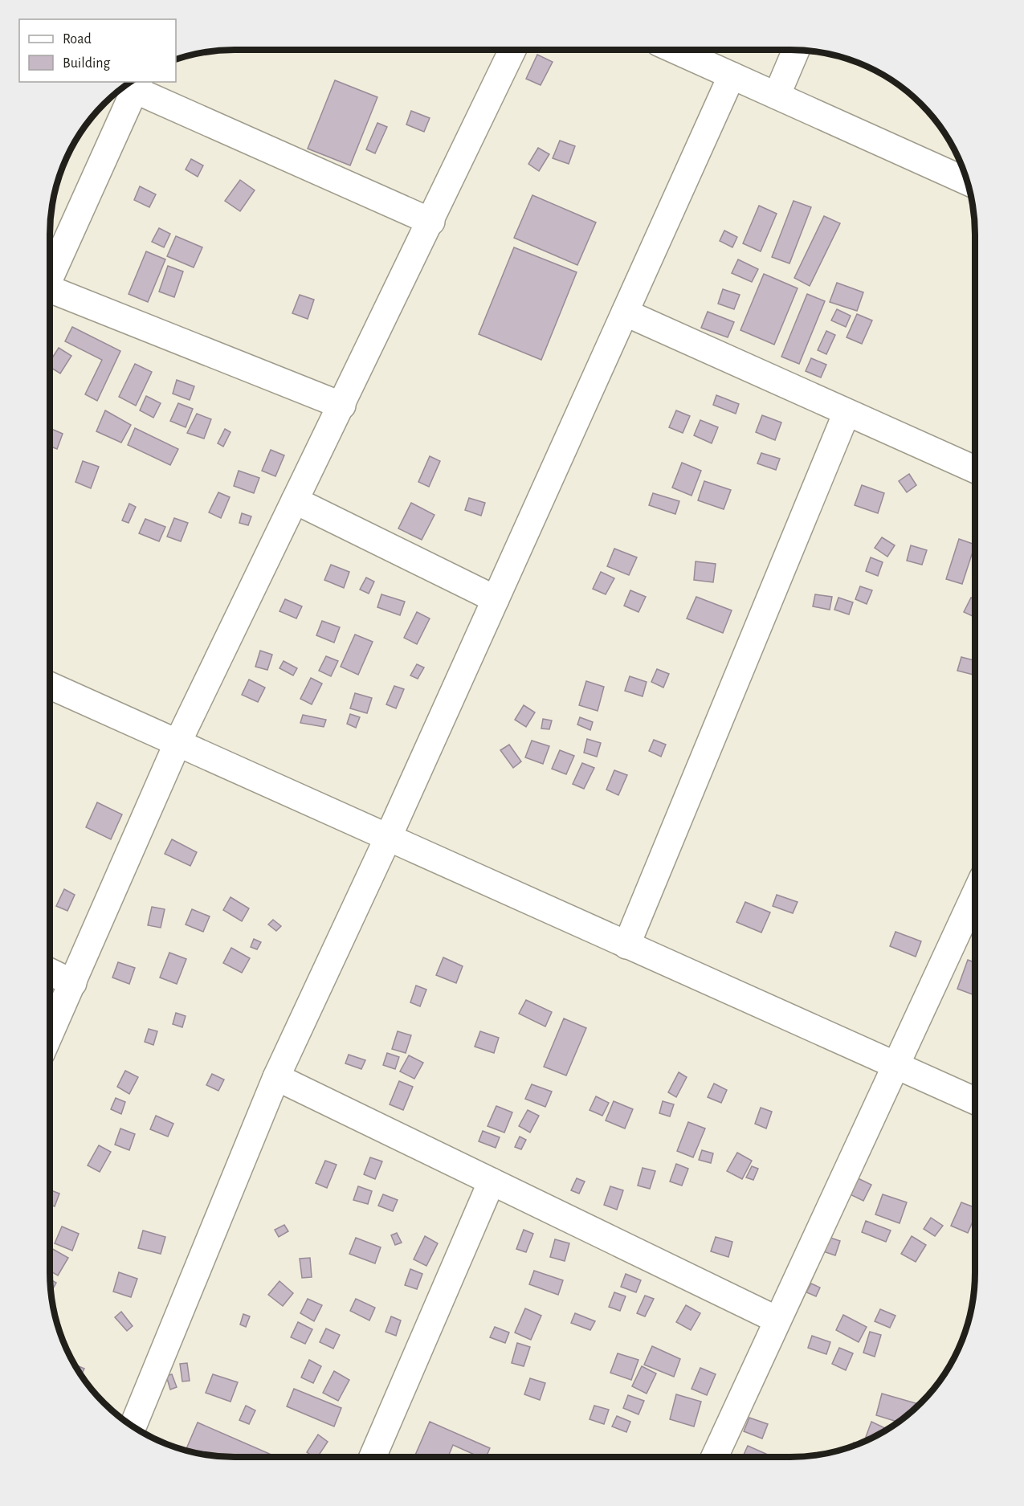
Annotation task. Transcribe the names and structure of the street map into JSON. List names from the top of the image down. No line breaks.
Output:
{"legend":["Road","Building"]}
